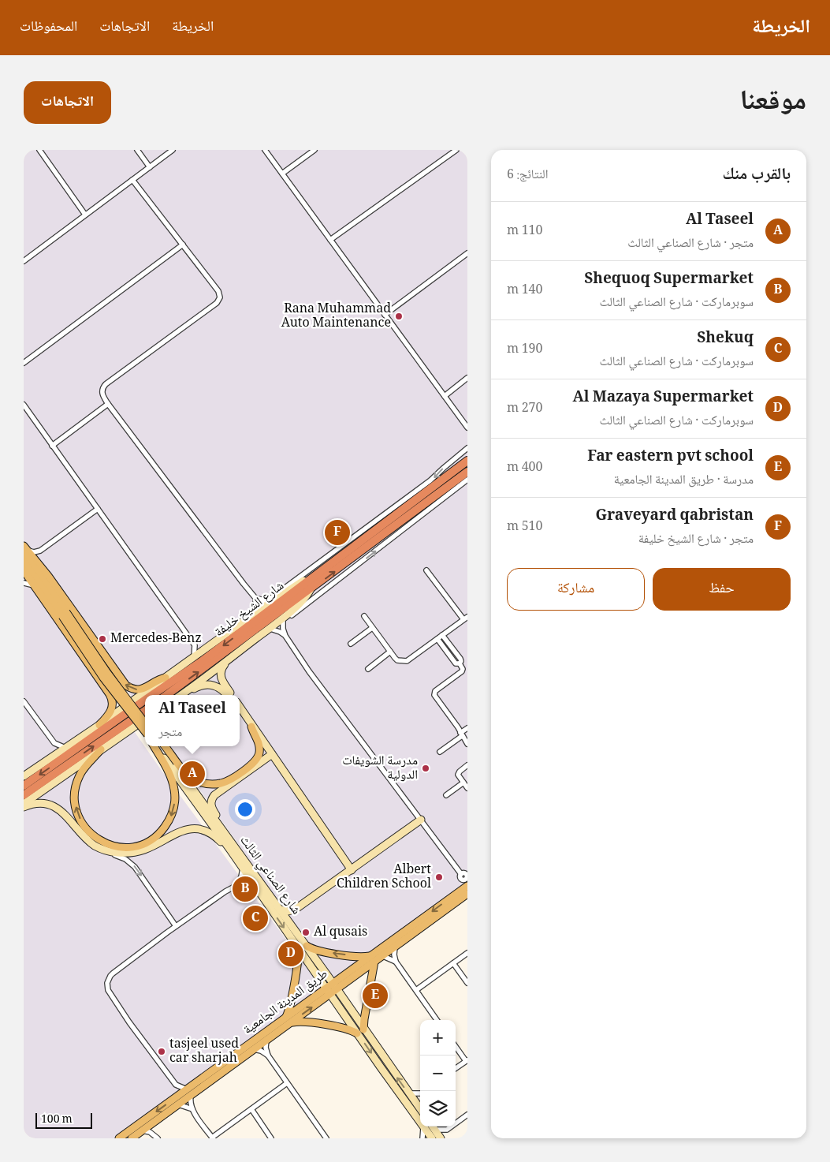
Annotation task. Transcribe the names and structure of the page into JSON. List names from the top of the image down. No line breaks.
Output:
{"streets":{"highway":["شارع الشيخ خليفة"],"main road":["شارع الصناعي الثالث","طريق المدينة الجامعية"]},"crossings":[["شارع الصناعي الثالث","طريق المدينة الجامعية"]],"places":["Rana Muhammad Auto Maintenance","Mercedes-Benz","مدرسة الشويفات الدولية","Albert Children School","Al qusais","tasjeel used car sharjah"],"scale_bar":"100 m","page":{"header":"الخريطة","nav":["الخريطة","الاتجاهات","المحفوظات"],"title":"موقعنا","buttons":["الاتجاهات",["حفظ","مشاركة"]],"heading":["بالقرب منك","النتائج: 6"],"list":[{"mark":"A","name":"Al Taseel","note":"متجر · شارع الصناعي الثالث","value":"110 m"},{"mark":"B","name":"Shequoq Supermarket","note":"سوبرماركت · شارع الصناعي الثالث","value":"140 m"},{"mark":"C","name":"Shekuq","note":"سوبرماركت · شارع الصناعي الثالث","value":"190 m"},{"mark":"D","name":"Al Mazaya Supermarket","note":"سوبرماركت · شارع الصناعي الثالث","value":"270 m"},{"mark":"E","name":"Far eastern pvt school","note":"مدرسة · طريق المدينة الجامعية","value":"400 m"},{"mark":"F","name":"Graveyard qabristan","note":"متجر · شارع الشيخ خليفة","value":"510 m"}],"pins":["F","A","B","C","D","E"],"popup":["Al Taseel","متجر"],"map_buttons":["+","−"],"scale":"100 m"}}
